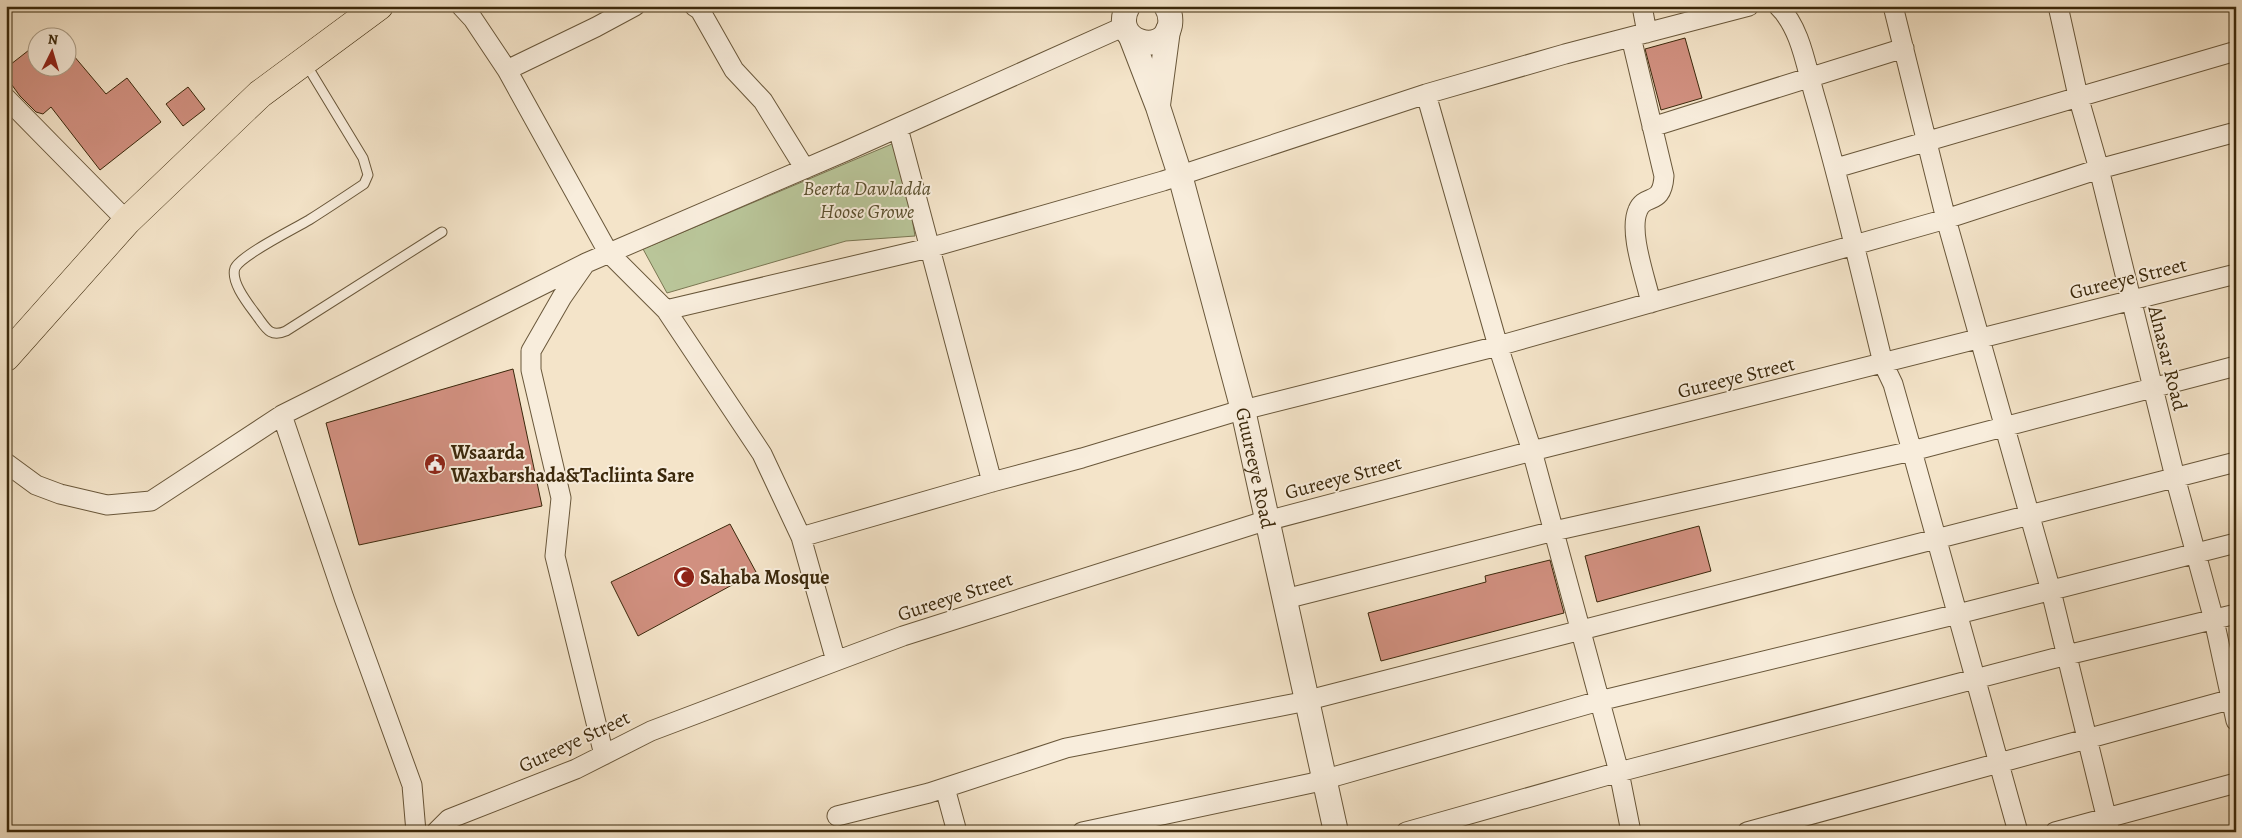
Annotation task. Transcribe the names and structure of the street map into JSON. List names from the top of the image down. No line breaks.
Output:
{"streets":{"street":["Gureeye Street","Alnasar Road","Guureeye Road"]},"crossings":[["Gureeye Street","Alnasar Road"],["Gureeye Street","Guureeye Road"]],"parks":["Beerta Dawladda Hoose Growe"],"places":{"public building":["Wsaarda Waxbarshada&Tacliinta Sare"],"mosque":["Sahaba Mosque"]},"north":"top"}
